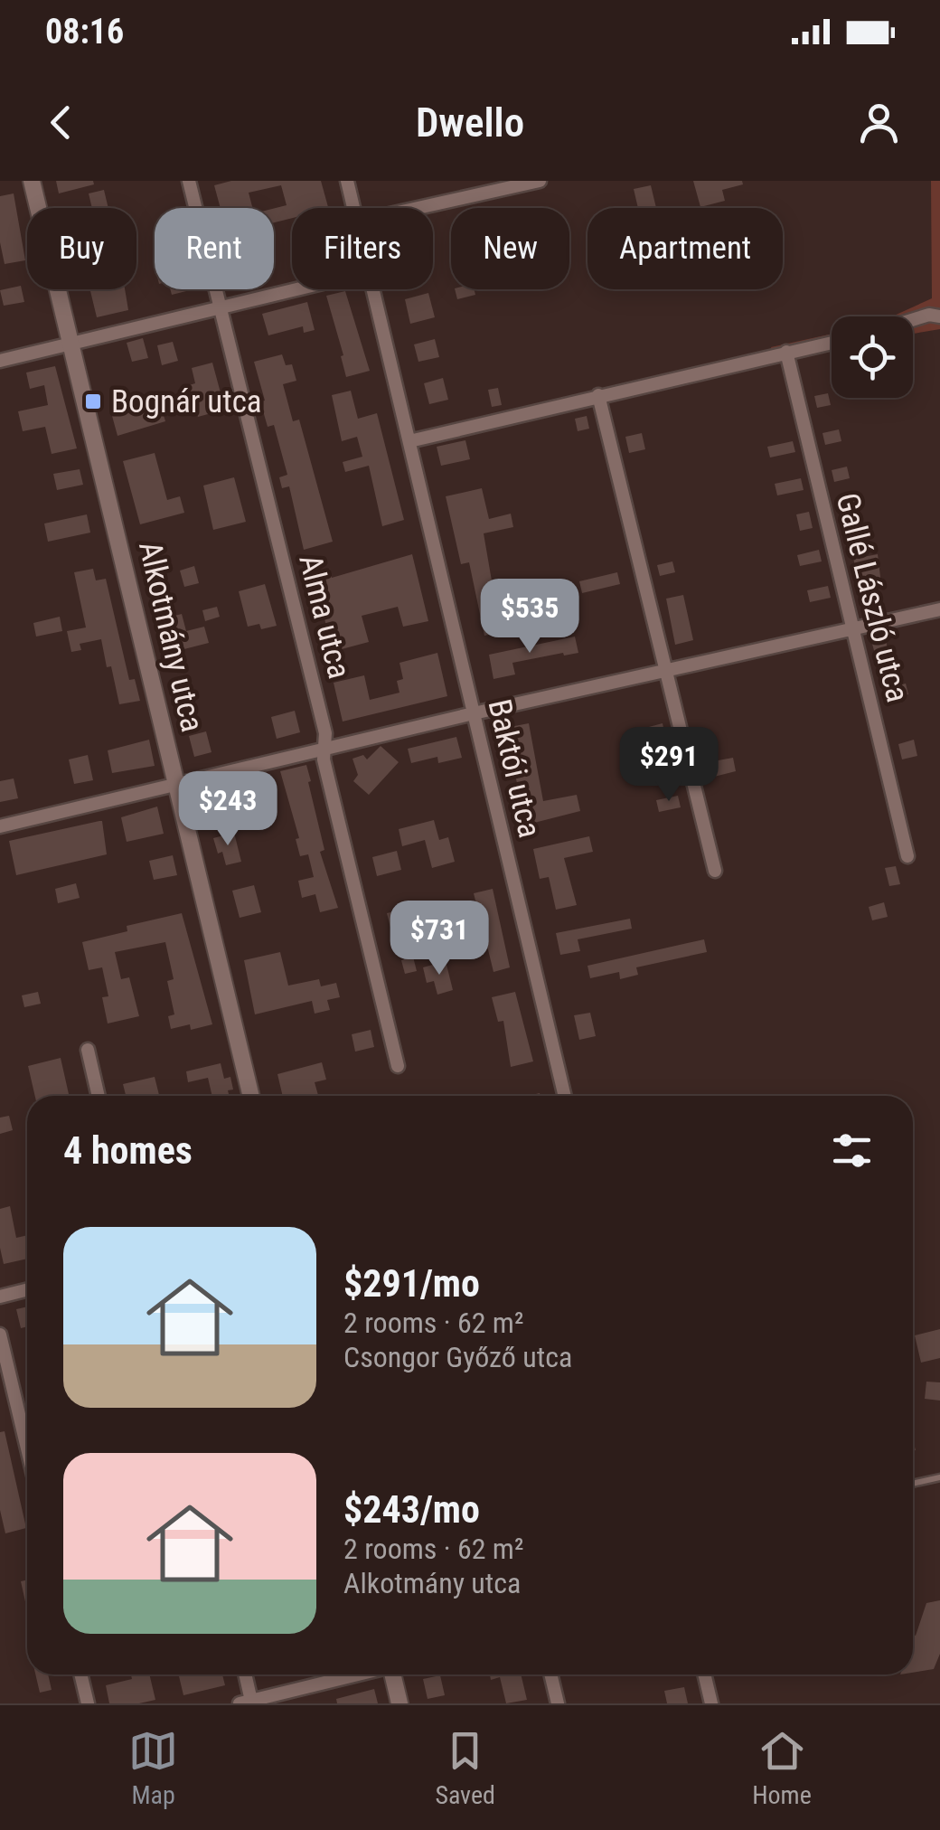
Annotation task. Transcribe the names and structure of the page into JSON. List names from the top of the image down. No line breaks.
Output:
{"streets":{"street":["Gallé László utca","Alma utca","Alkotmány utca","Baktói utca"]},"places":{"transit":["Bognár utca"]},"page":{"status":"08:16","header":"Dwello","chip":["Buy","Rent","Filters","New","Apartment"],"price":["$535","$291","$243","$731"],"heading":"4 homes","list":[{"name":"$291/mo","note":"2 rooms · 62 m² · Csongor Győző utca"},{"name":"$243/mo","note":"2 rooms · 62 m² · Alkotmány utca"}],"tabs":["Map","Saved","Home"]}}
